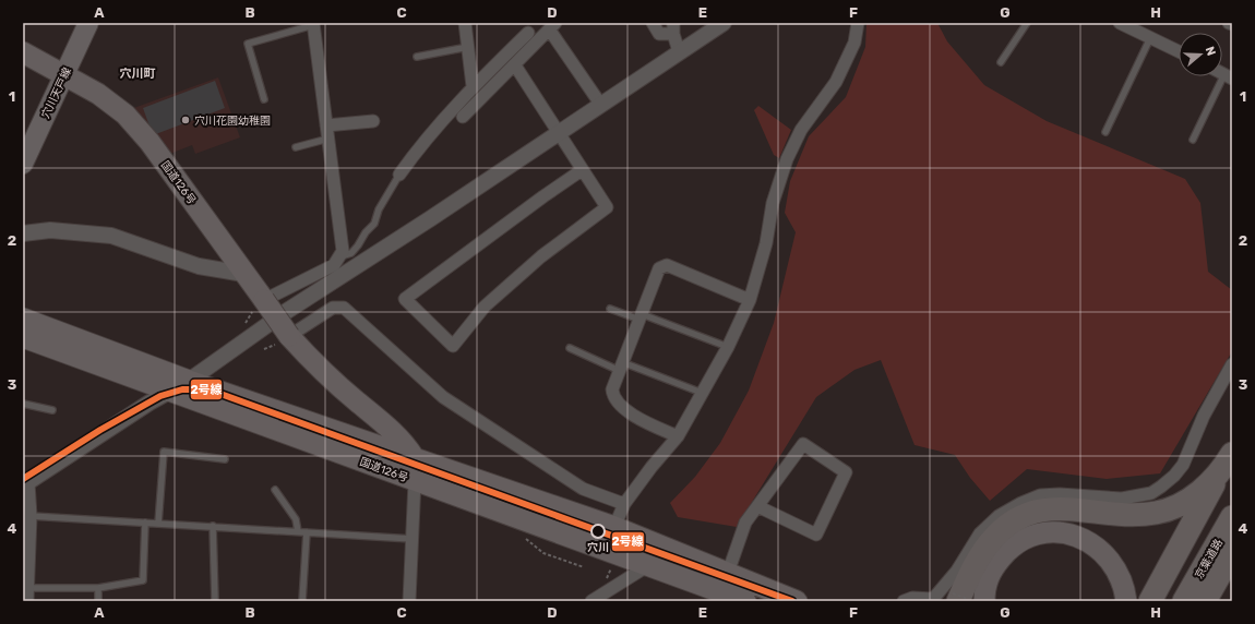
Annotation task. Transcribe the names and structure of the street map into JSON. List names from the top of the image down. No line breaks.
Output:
{"streets":{"highway":["国道126号","京葉道路"],"main road":["穴川天戸線"]},"crossings":[["穴川天戸線","国道126号"]],"districts":["穴川町"],"places":["穴川花園幼稚園","穴川"],"lines":["transit line 2号線"],"north":"right","grid":{"columns":["A","B","C","D","E","F","G","H"],"rows":["1","2","3","4"]}}
